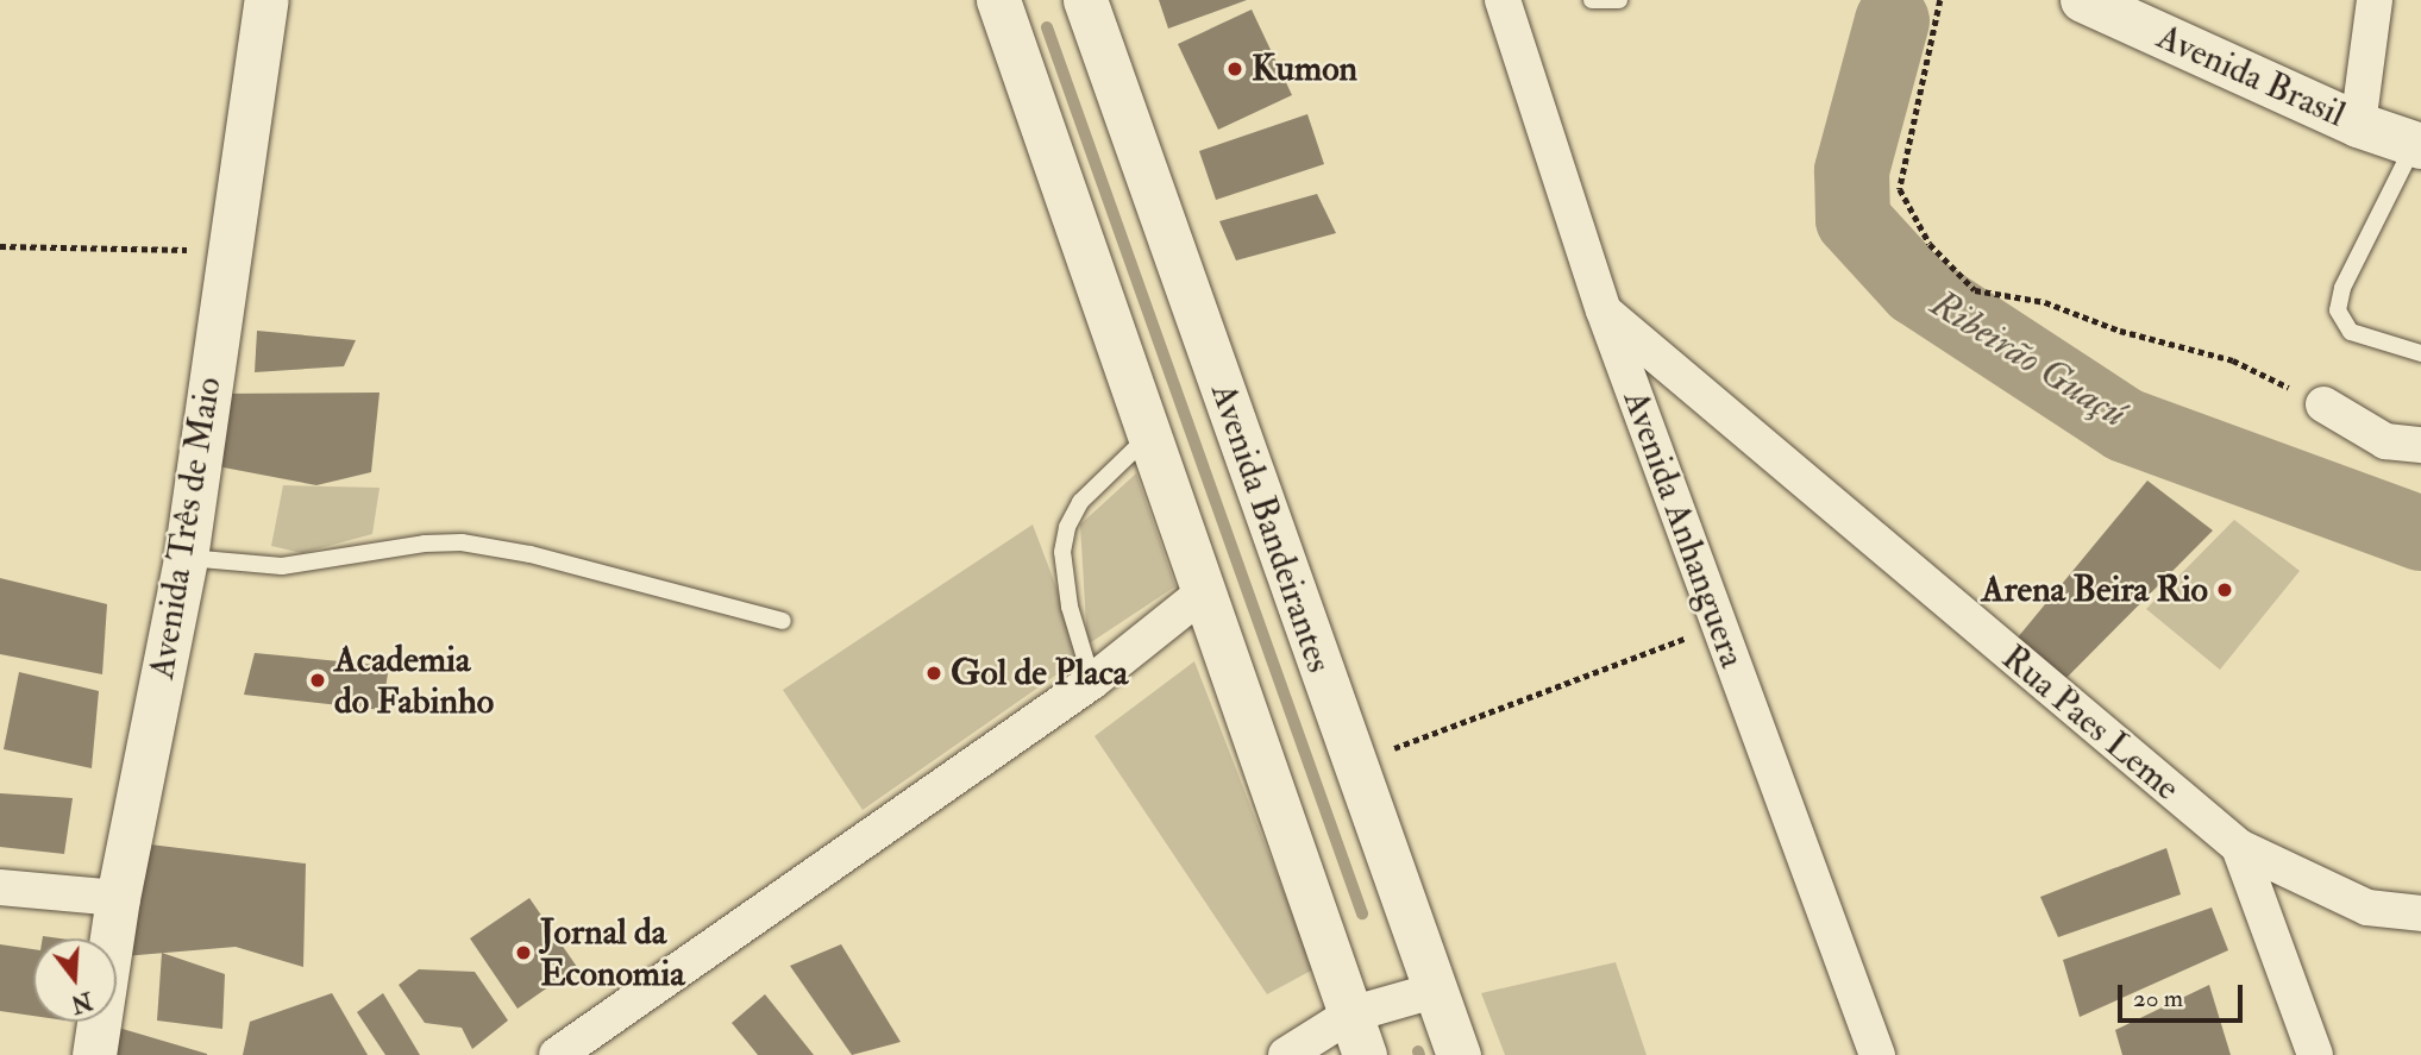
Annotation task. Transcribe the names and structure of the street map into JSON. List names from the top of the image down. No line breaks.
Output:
{"streets":{"main road":["Avenida Brasil"],"street":["Avenida Três de Maio","Avenida Bandeirantes","Avenida Anhanguera","Rua Paes Leme"]},"crossings":[["Avenida Anhanguera","Rua Paes Leme"]],"water":["Ribeirão Guaçú"],"places":["Kumon","Arena Beira Rio","Gol de Placa","Academia do Fabinho","Jornal da Economia"],"scale_bar":"20 m","north":"bottom"}
